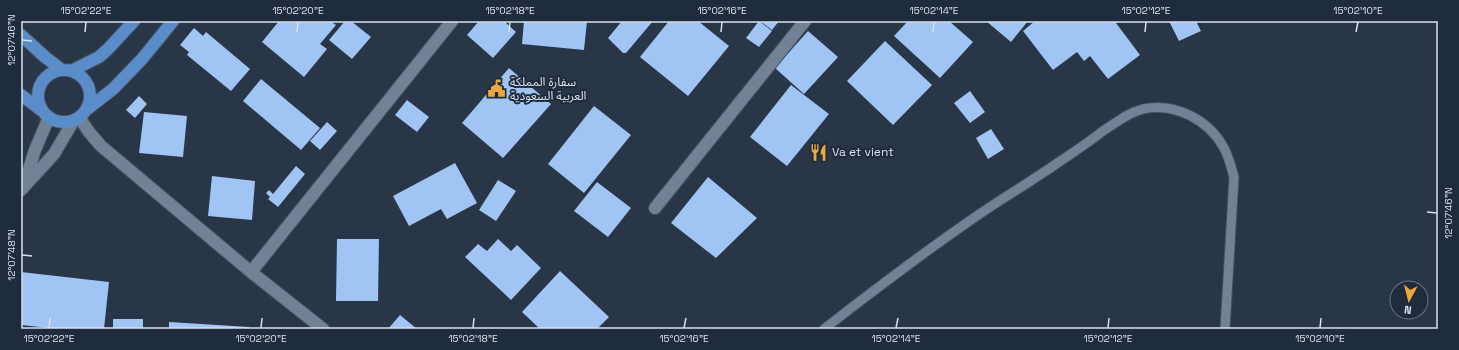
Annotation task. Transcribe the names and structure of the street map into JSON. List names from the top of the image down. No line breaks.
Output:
{"places":{"public building":["سفارة المملكة العربية السعودية"],"restaurant":["Va et vient"]},"north":"bottom","coordinates":["15°02'22\"E","15°02'20\"E","15°02'18\"E","15°02'16\"E","15°02'14\"E","15°02'12\"E","15°02'10\"E","12°07'46\"N","12°07'48\"N"]}
